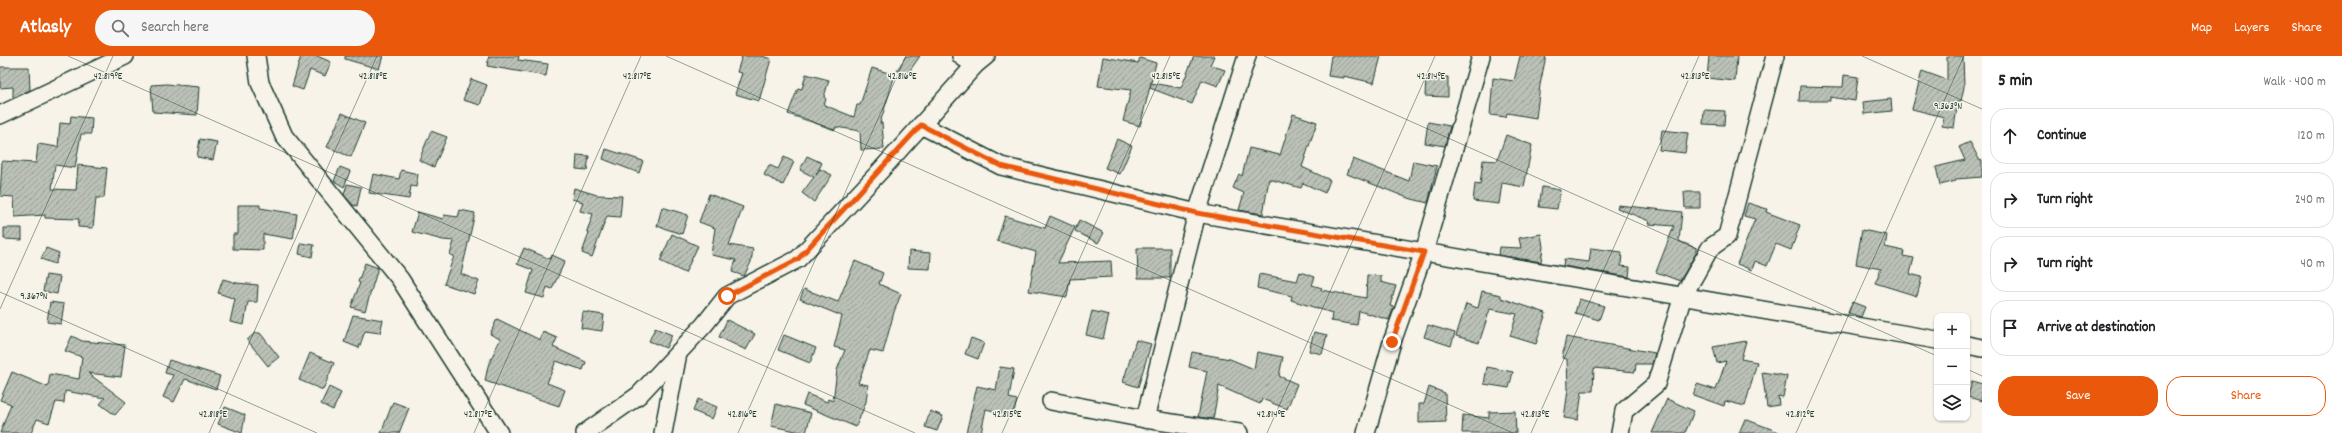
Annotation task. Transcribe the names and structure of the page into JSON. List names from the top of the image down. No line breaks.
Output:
{"page":{"header":"Atlasly","search":"Search here","nav":["Map","Layers","Share"],"heading":["5 min","Walk · 400 m"],"list":[["Continue","120 m"],["Turn right","240 m"],["Turn right","40 m"],"Arrive at destination"],"map_buttons":["+","−"],"buttons":["Save","Share"]},"coordinates":["42.818°E","42.814°E","42.813°E","42.819°E","42.817°E","42.816°E","42.815°E","9.363°N","9.367°N","42.812°E"]}
